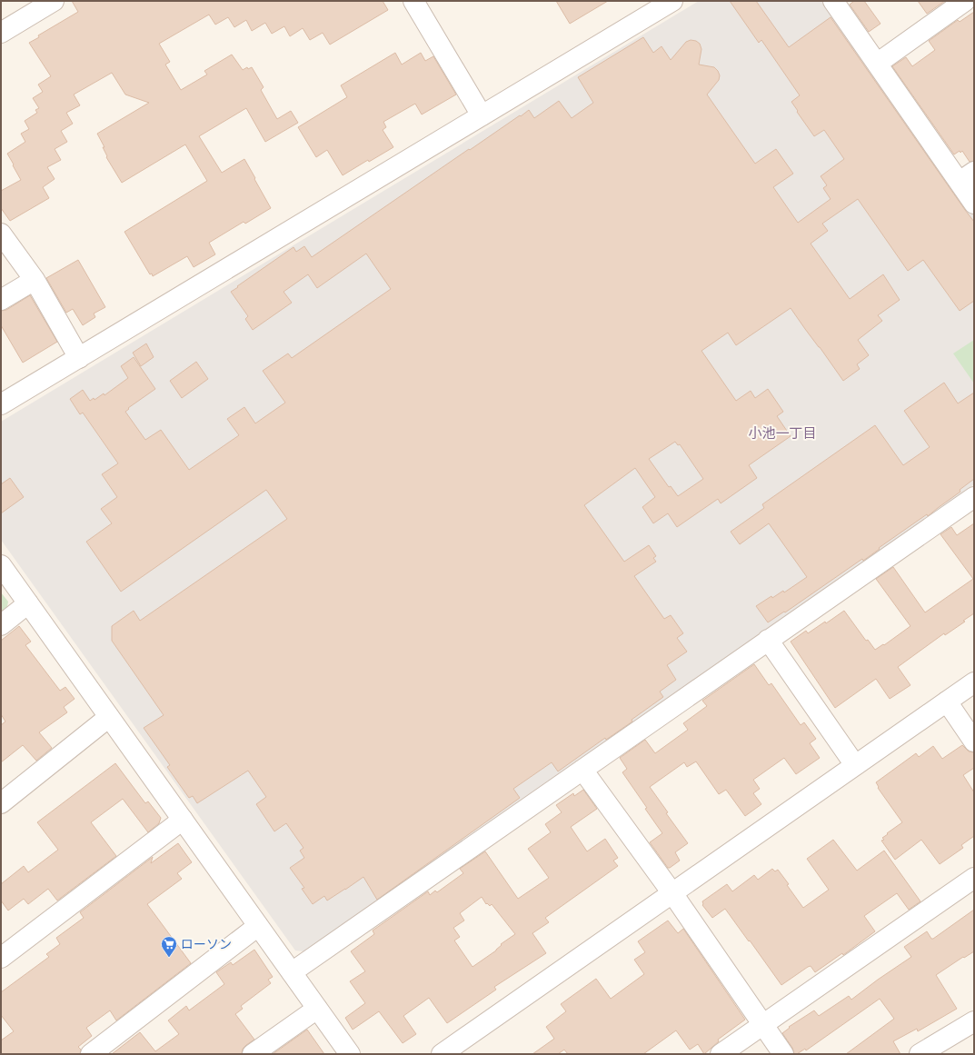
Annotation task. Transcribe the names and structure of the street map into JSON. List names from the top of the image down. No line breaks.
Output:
{"districts":["小池一丁目"],"places":{"supermarket":["ローソン"]}}
